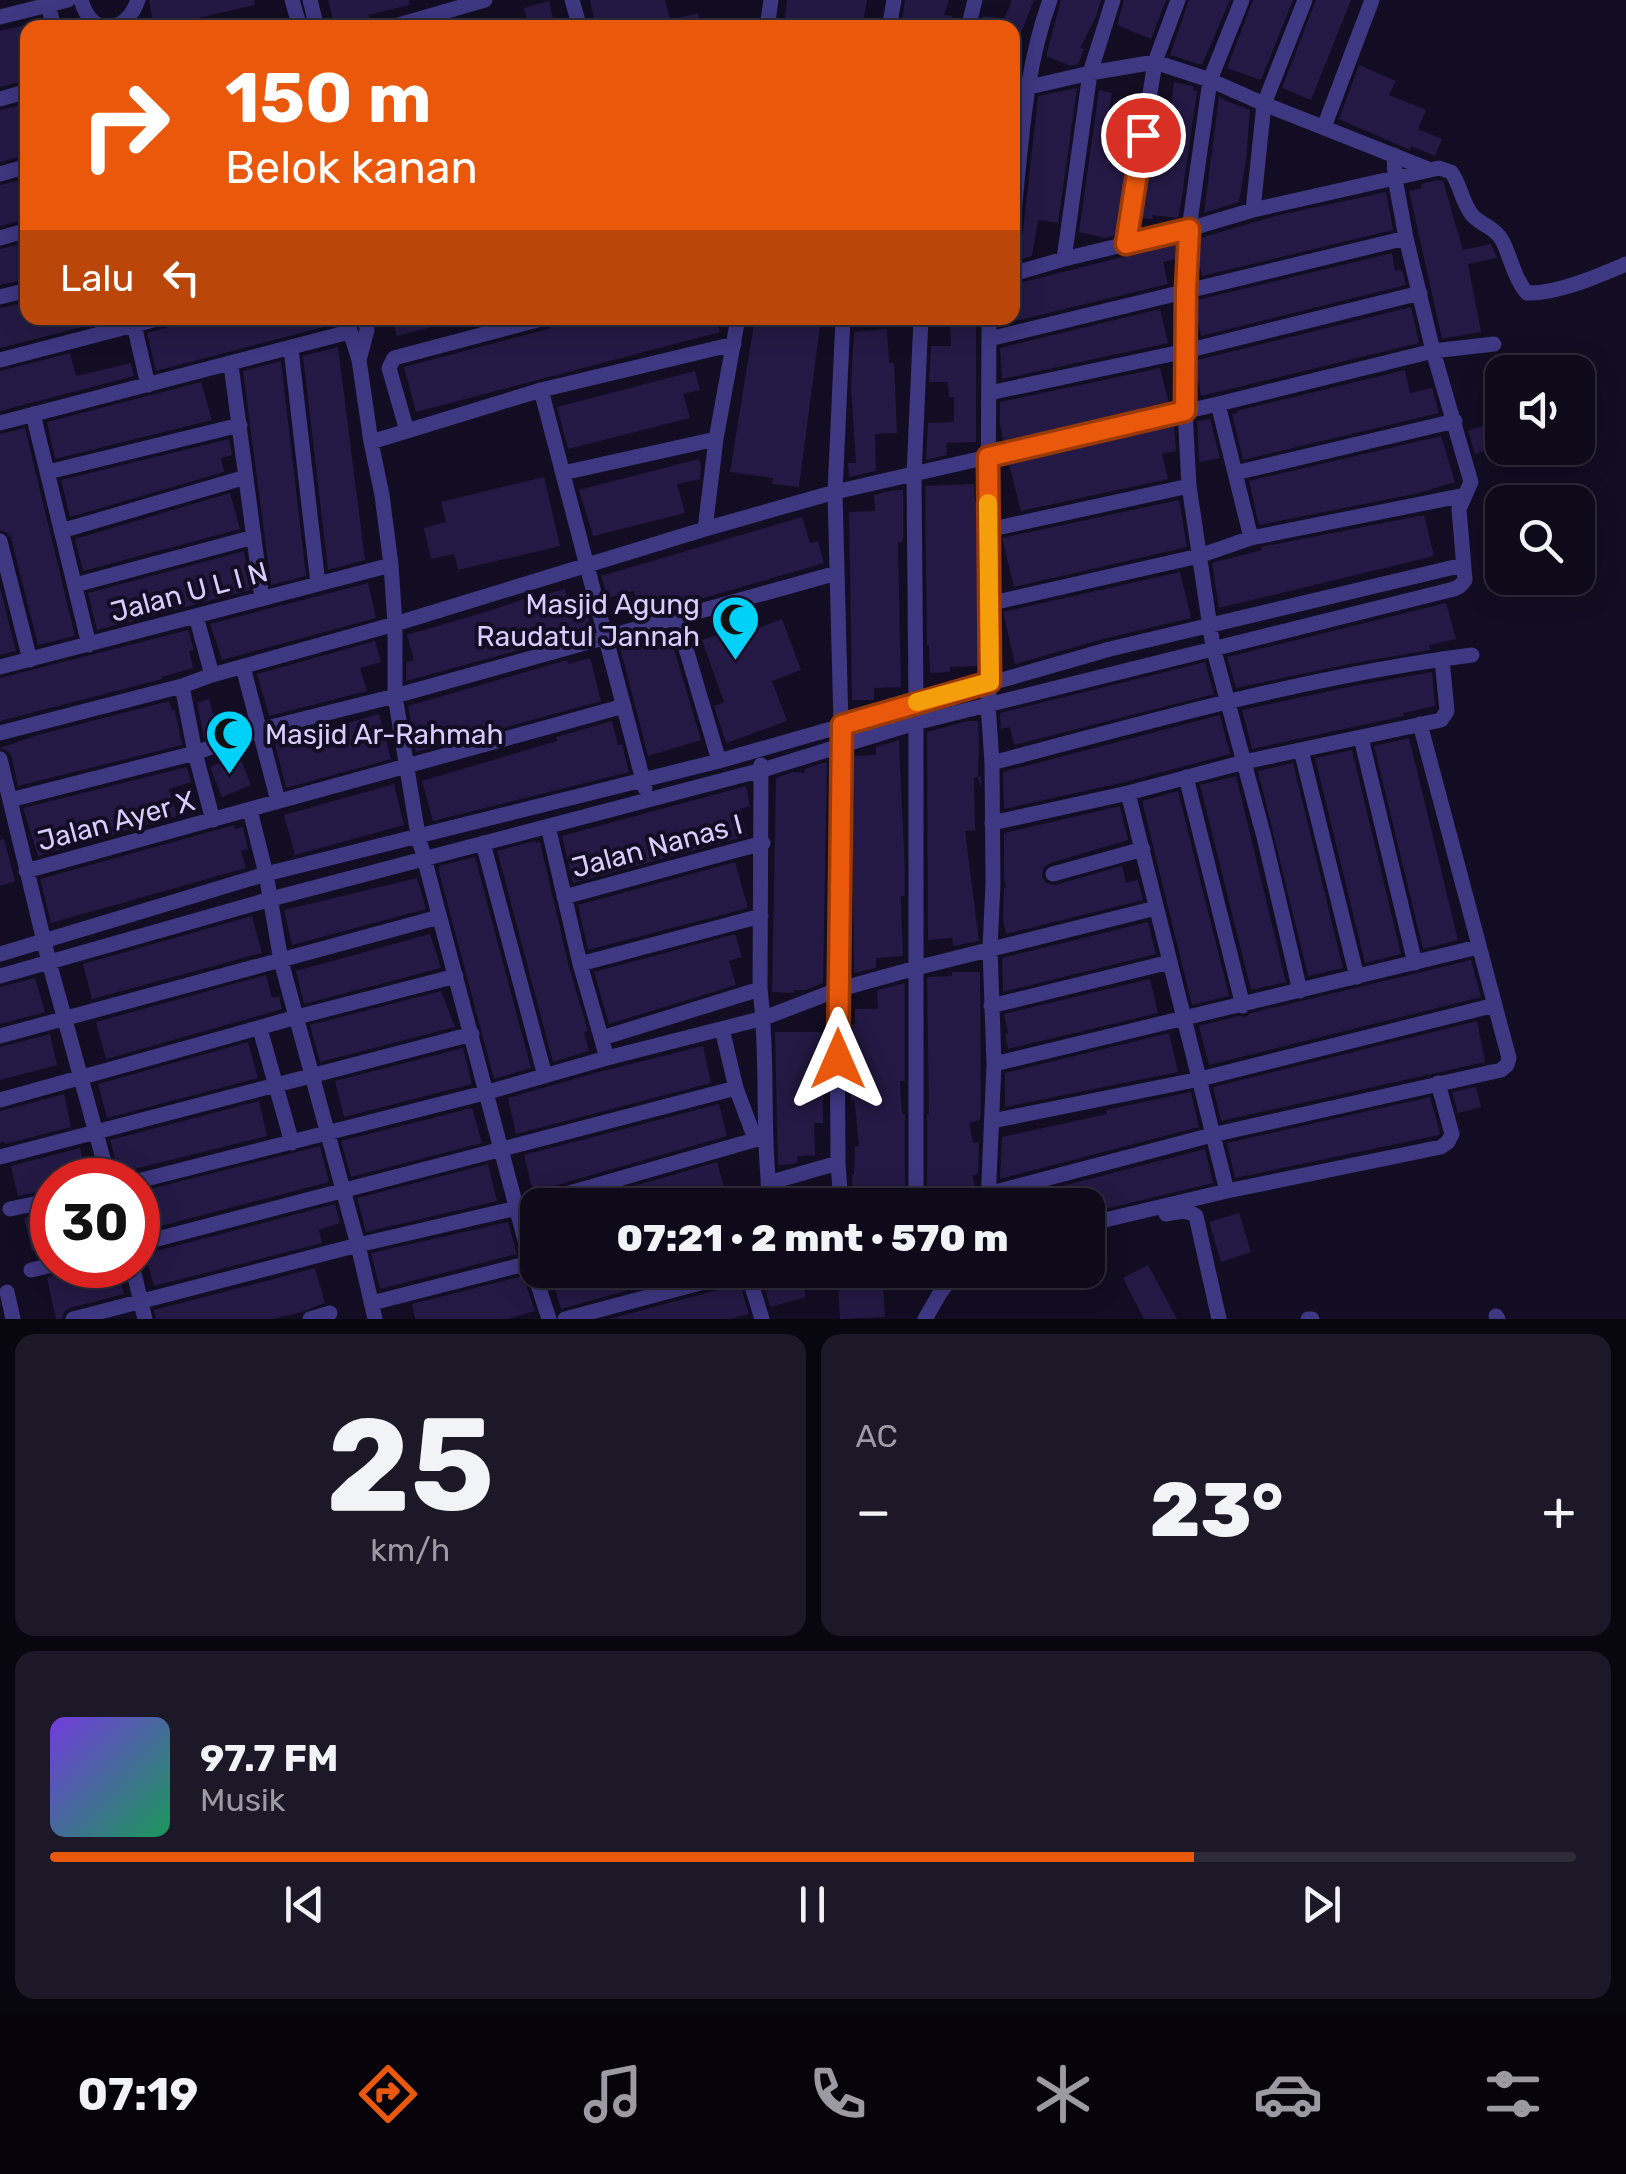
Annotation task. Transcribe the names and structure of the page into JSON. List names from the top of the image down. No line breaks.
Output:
{"streets":{"street":["Jalan U L I N","Jalan Ayer X","Jalan Nanas I"]},"places":{"mosque":["Masjid Agung Raudatul Jannah","Masjid Ar-Rahmah"]},"page":{"turn":["150 m","Belok kanan"],"then":"Lalu","limit":"30","trip":"07:21 · 2 mnt · 570 m","tile":[["25","km/h"],"AC"],"heat":["−","23°","+"],"song":["97.7 FM","Musik"],"tabs":"07:19"}}
